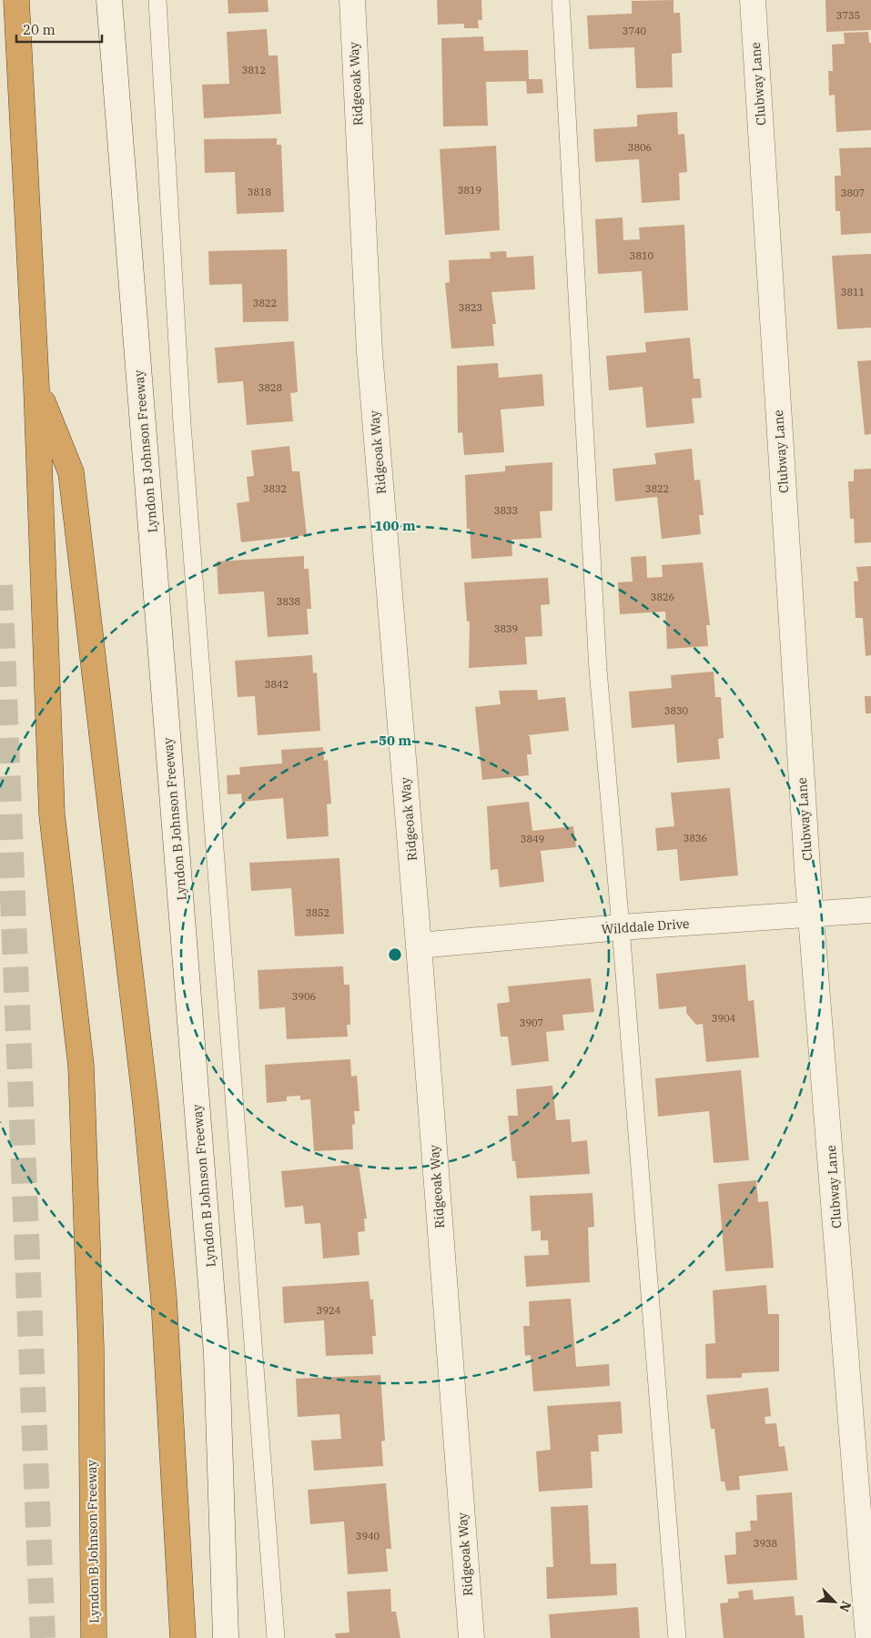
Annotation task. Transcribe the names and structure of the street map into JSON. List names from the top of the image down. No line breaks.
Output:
{"streets":{"highway":["Lyndon B Johnson Freeway"],"street":["Ridgeoak Way","Clubway Lane","Wilddale Drive"]},"crossings":[["Ridgeoak Way","Wilddale Drive"],["Clubway Lane","Wilddale Drive"]],"house_numbers":["3735","3740","3812","3806","3819","3818","3807","3810","3811","3822","3823","3828","3832","3822","3833","3826","3838","3839","3842","3830","3836","3849","3852","3906","3904","3907","3924","3940","3938"],"scale_bar":"20 m","north":"bottom right","rings":["100 m","50 m"]}
